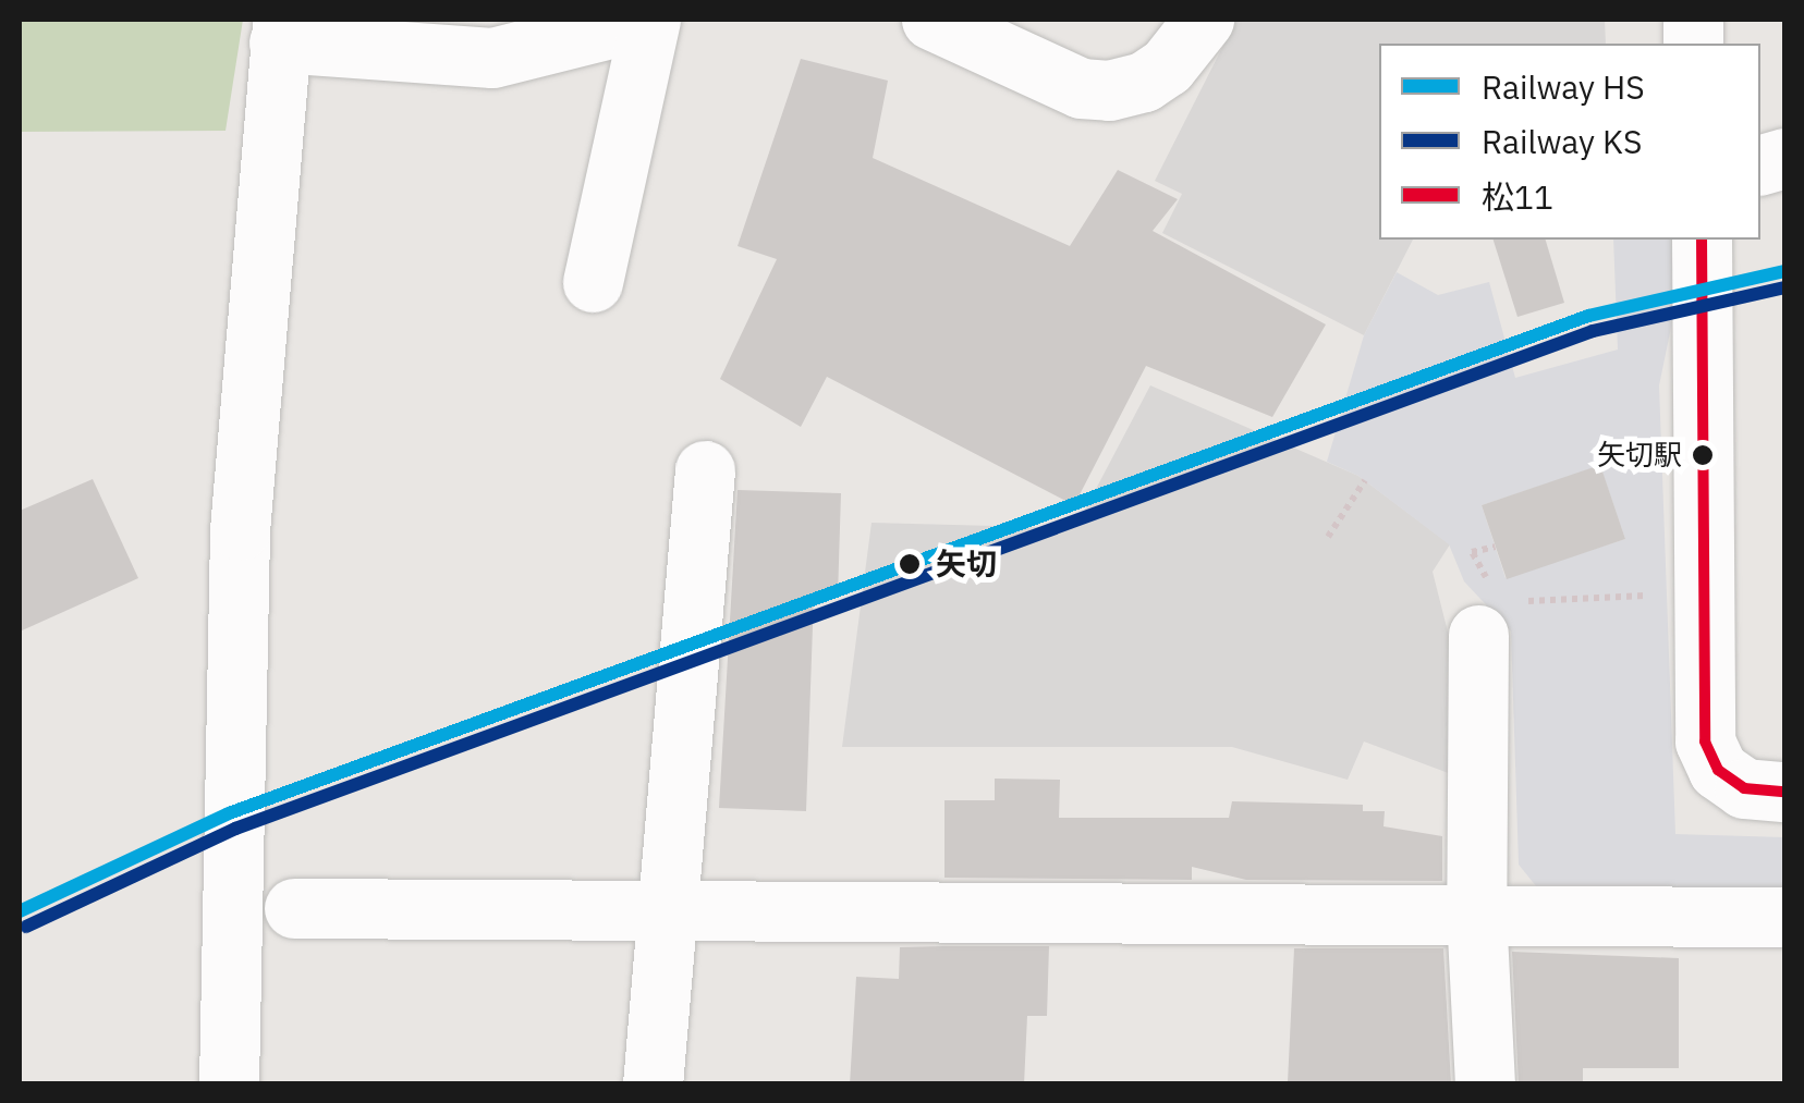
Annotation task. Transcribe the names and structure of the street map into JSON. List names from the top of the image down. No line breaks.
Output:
{"places":["矢切駅","矢切"],"lines":["transit line 松11","rail line HS","rail line KS"],"legend":["Railway HS","Railway KS","松11"]}
